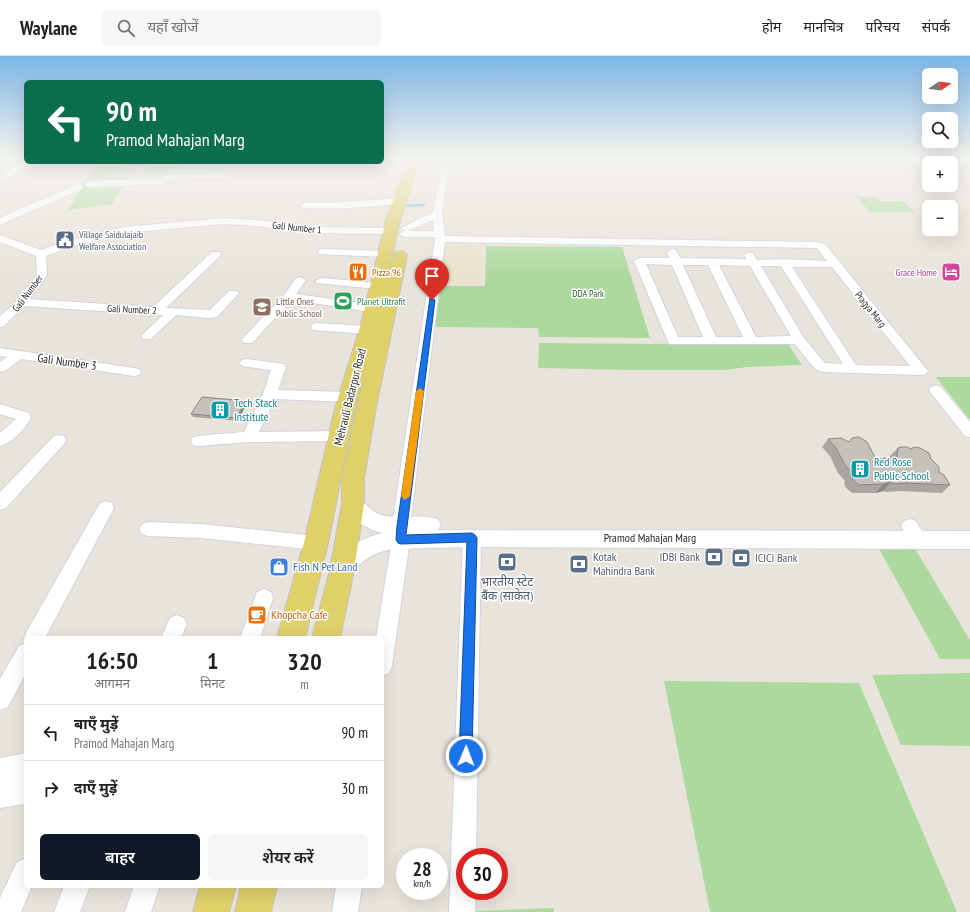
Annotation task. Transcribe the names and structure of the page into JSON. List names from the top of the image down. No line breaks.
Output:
{"streets":{"main road":["Mehrauli Badarpur Road"],"street":["Gali Number 1","Gali Number","Gali Number 2","Pragya Marg","Gali Number 3","Pramod Mahajan Marg"]},"crossings":[["Gali Number 1","Gali Number"],["Gali Number 1","Mehrauli Badarpur Road"],["Gali Number","Gali Number 2"],["Mehrauli Badarpur Road","Pramod Mahajan Marg"]],"parks":["DDA Park"],"places":{"public building":["Village Saidulajaib Welfare Association"],"restaurant":["Pizza 96"],"hotel":["Grace Home"],"sports":["Planet Ultrafit"],"school or university":["Little Ones Public School"],"building":["Tech Stack Institute","Red Rose Public School"],"bank":["IDBI Bank","ICICI Bank","भारतीय स्टेट बैंक (साकेत)","Kotak Mahindra Bank"],"shop":["Fish N Pet Land"],"cafe":["Khopcha Cafe"]},"north":"right","page":{"header":"Waylane","search":"यहाँ खोजें","nav":["होम","मानचित्र","परिचय","संपर्क"],"map_buttons":["+","−"],"turn":["90 m","Pramod Mahajan Marg"],"eta":["16:50","आगमन","1","मिनट","320","m"],"list":[{"name":"बाएँ मुड़ें","note":"Pramod Mahajan Marg","value":"90 m"},{"name":"दाएँ मुड़ें","value":"30 m"}],"buttons":["बाहर","शेयर करें"],"speed":"28 km/h","limit":"30"}}
